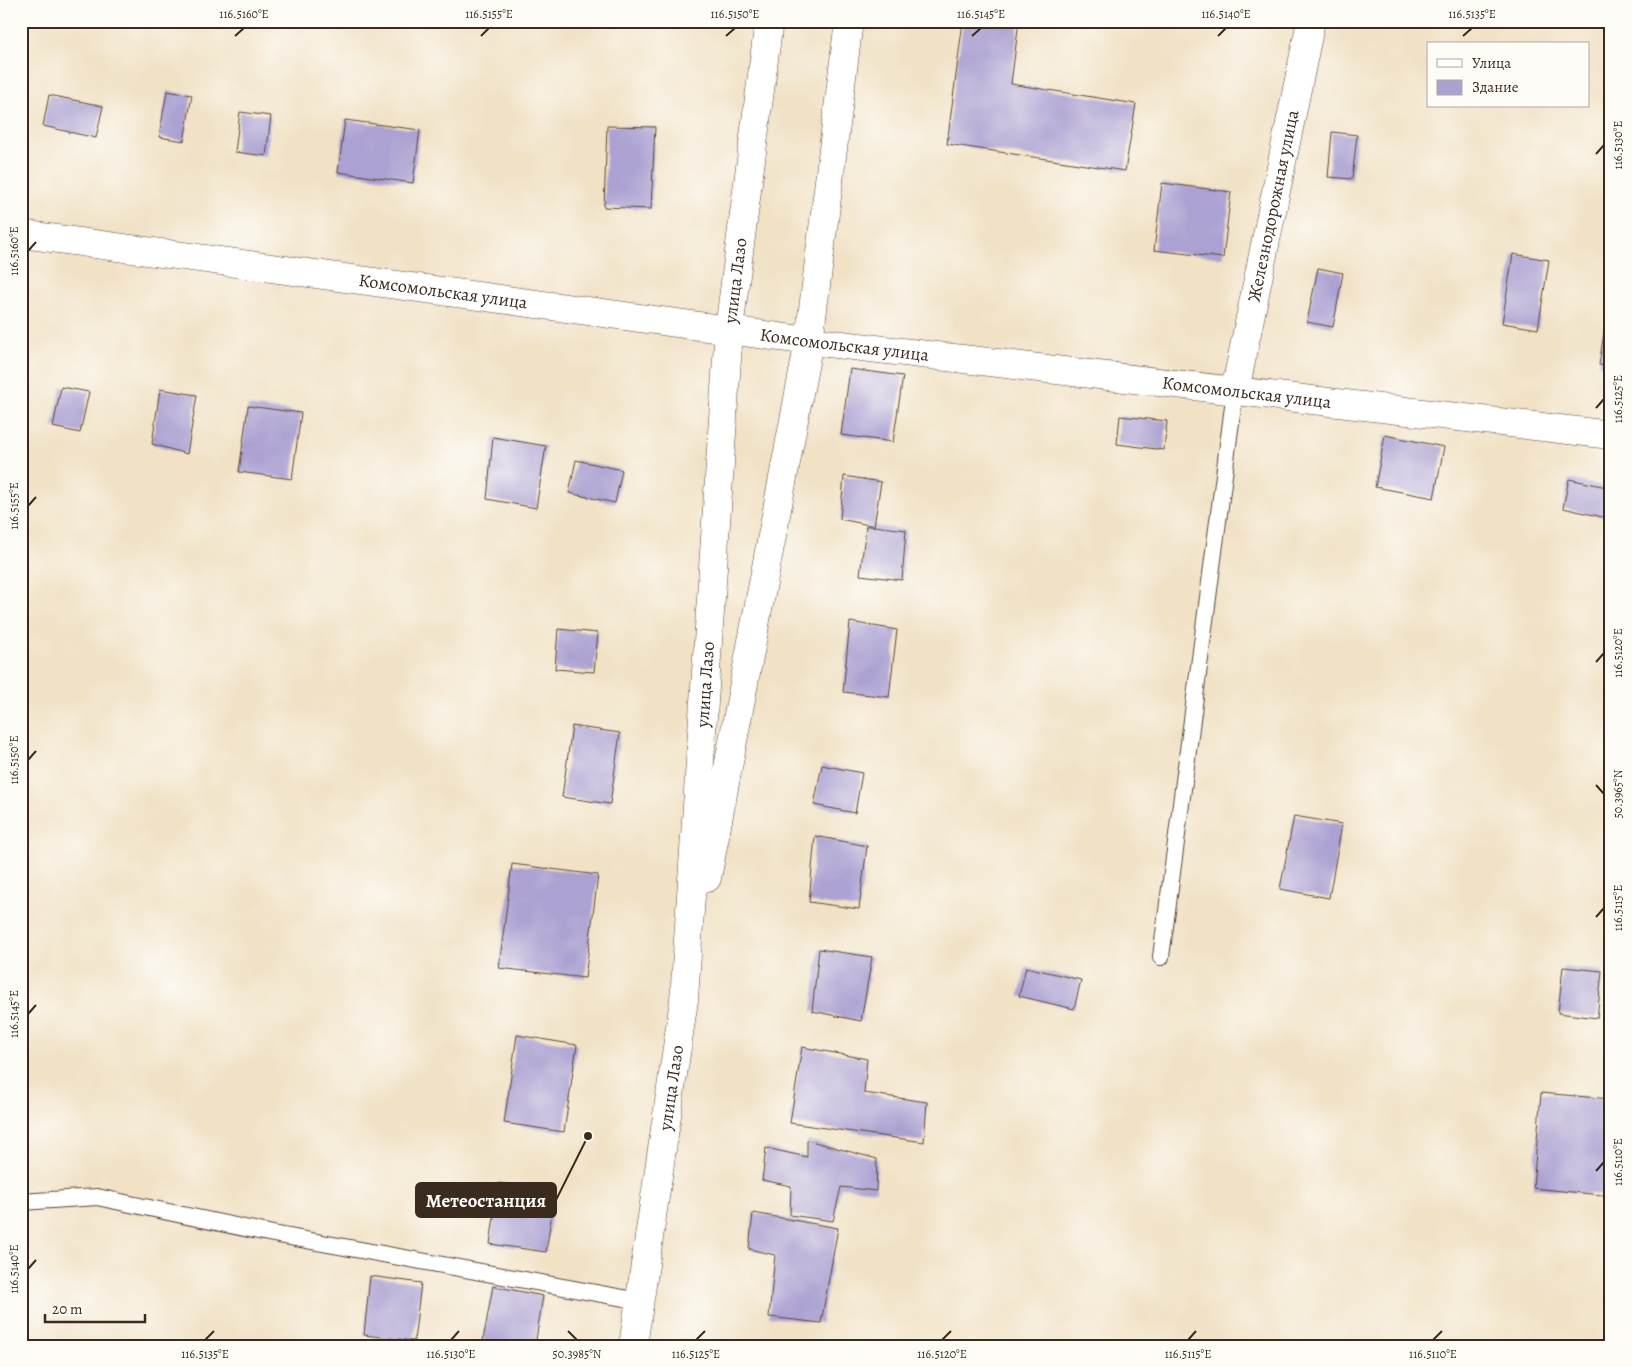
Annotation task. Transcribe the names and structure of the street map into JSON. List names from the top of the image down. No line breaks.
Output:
{"streets":{"street":["Железнодорожная улица","улица Лазо","Комсомольская улица"]},"crossings":[["Железнодорожная улица","Комсомольская улица"],["улица Лазо","Комсомольская улица"]],"places":["Метеостанция"],"legend":["Улица","Здание"],"scale_bar":"20 m","coordinates":["116.5160°E","116.5155°E","116.5150°E","116.5145°E","116.5140°E","116.5135°E","116.5130°E","116.5125°E","116.5120°E","50.3965°N","116.5115°E","116.5110°E","50.3985°N"]}
